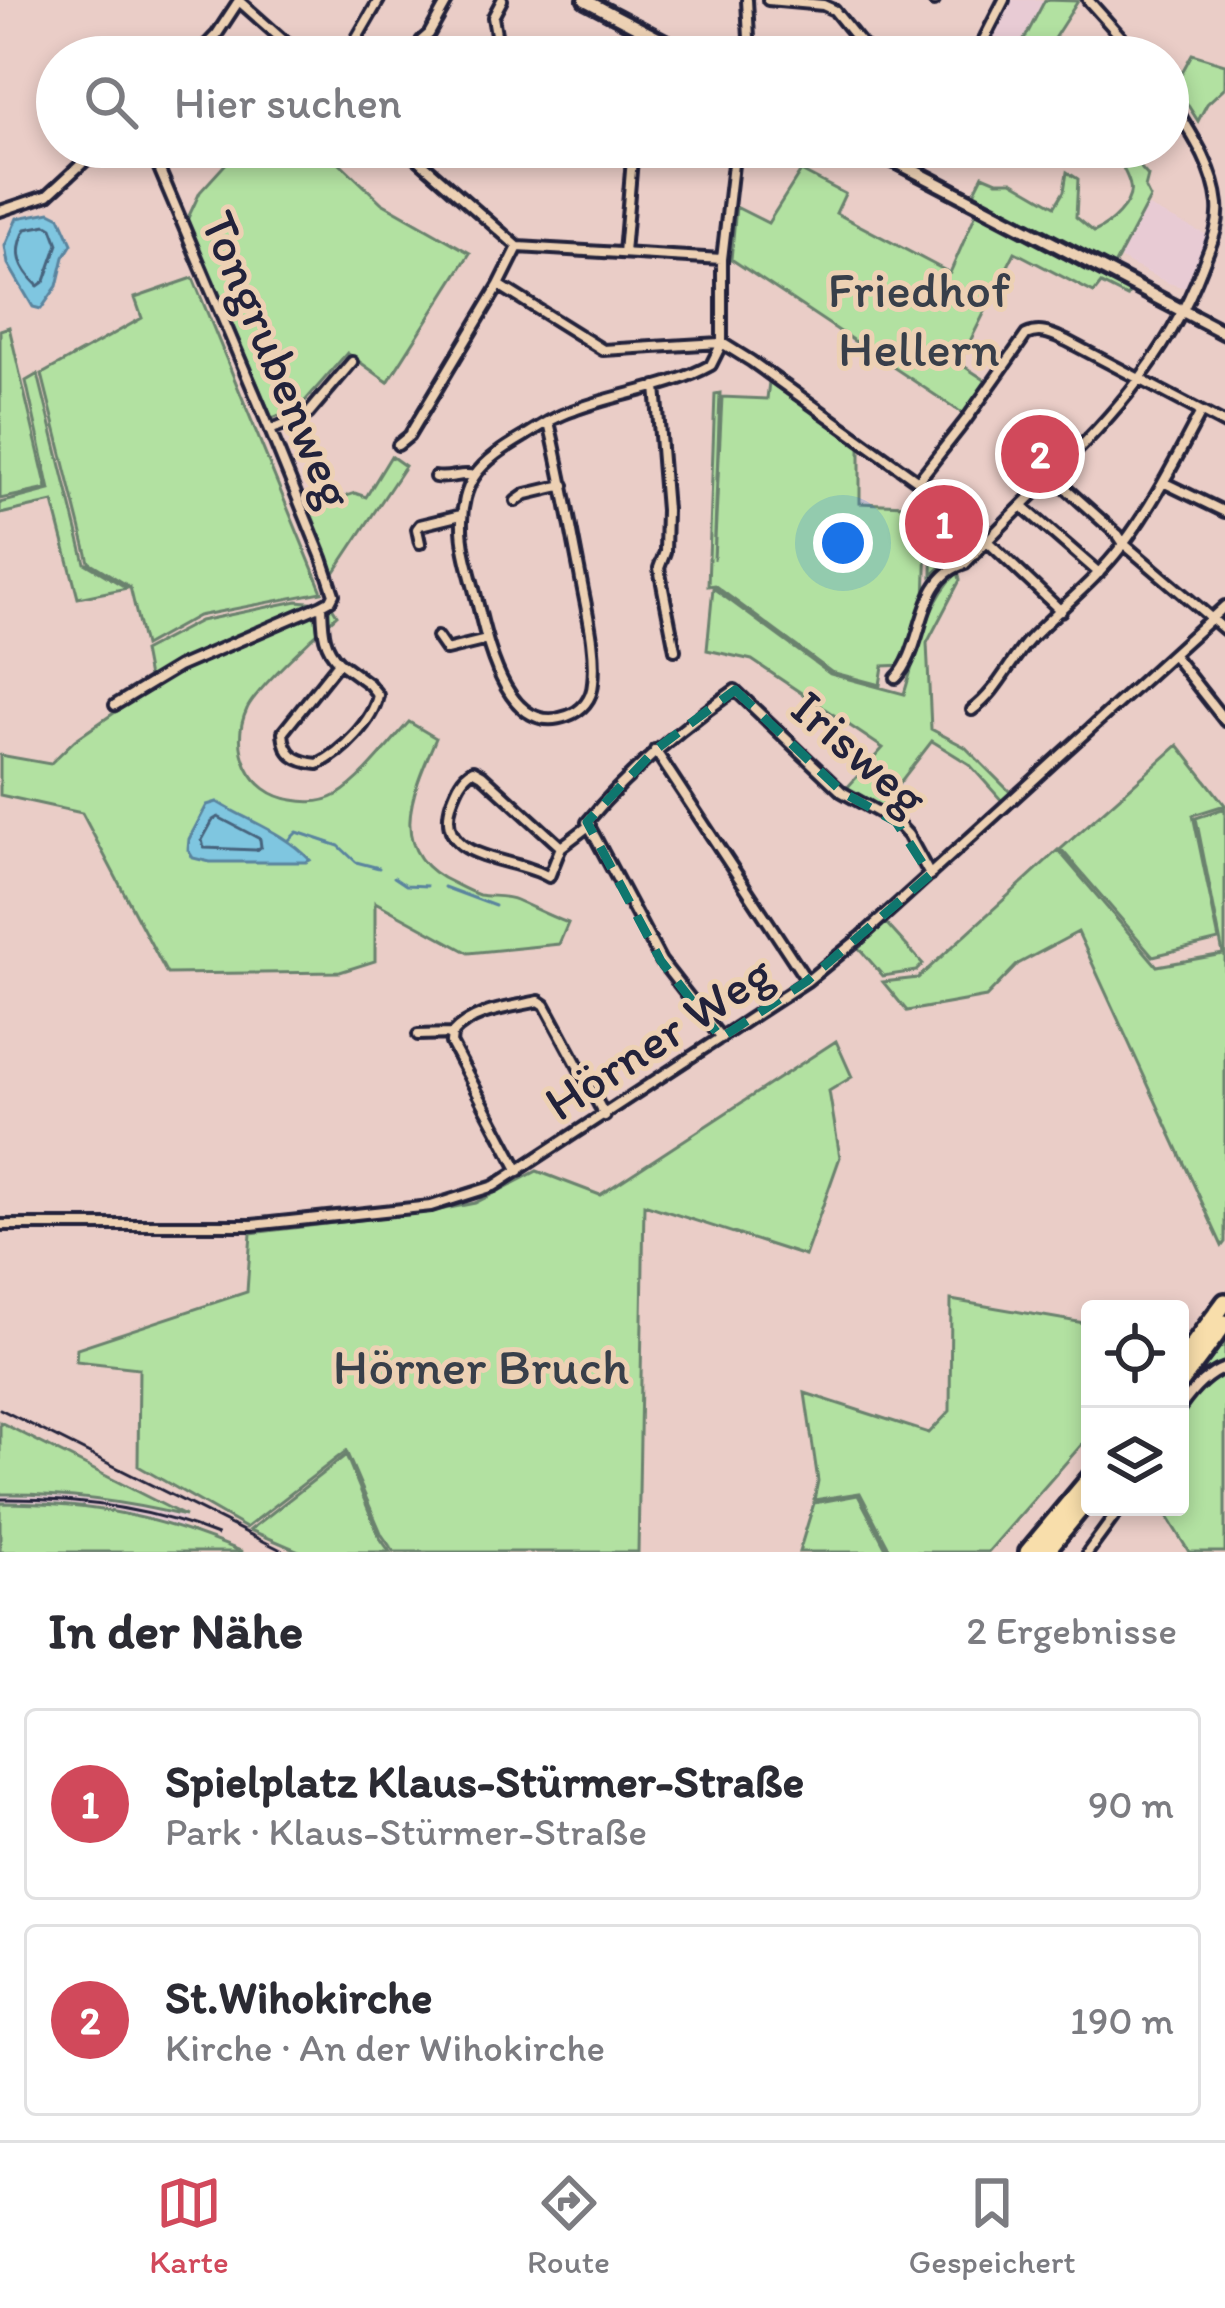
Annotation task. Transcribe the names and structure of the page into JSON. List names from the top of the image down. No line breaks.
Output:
{"streets":{"street":["Tongrubenweg","Irisweg","Hörner Weg"]},"crossings":[["Irisweg","Hörner Weg"]],"parks":["Friedhof Hellern","Hörner Bruch"],"page":{"search":"Hier suchen","pins":["2","1"],"heading":["In der Nähe","2 Ergebnisse"],"list":[{"mark":"1","name":"Spielplatz Klaus-Stürmer-Straße","note":"Park · Klaus-Stürmer-Straße","value":"90 m"},{"mark":"2","name":"St.Wihokirche","note":"Kirche · An der Wihokirche","value":"190 m"}],"nav":["Karte","Route","Gespeichert"]}}
